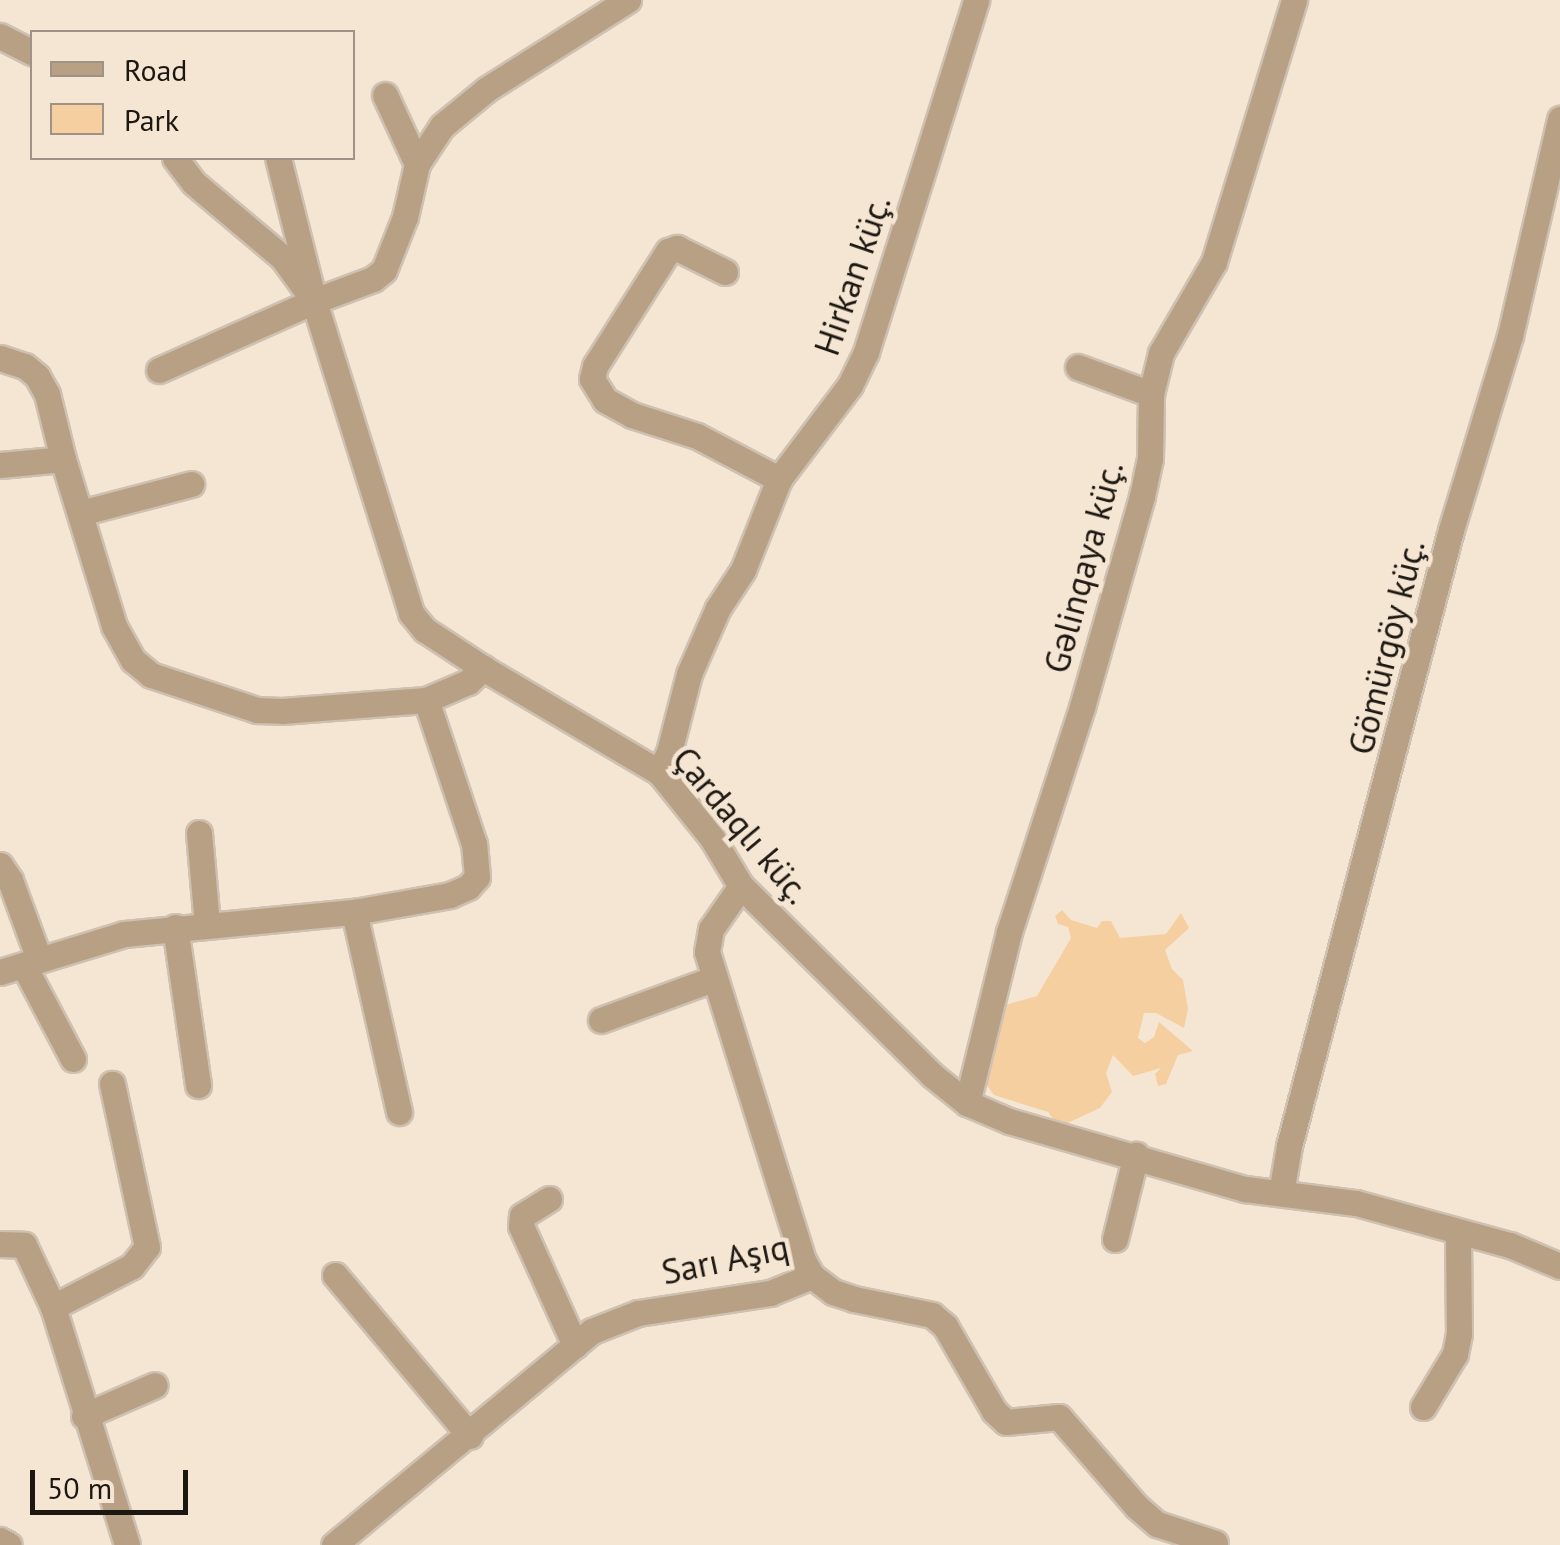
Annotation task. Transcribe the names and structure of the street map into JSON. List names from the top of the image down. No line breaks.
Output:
{"streets":{"street":["Hirkan küç.","Gəlinqaya küç.","Gömürgöy küç.","Çardaqlı küç.","Sarı Aşıq"]},"crossings":[["Hirkan küç.","Çardaqlı küç."],["Gəlinqaya küç.","Çardaqlı küç."],["Gömürgöy küç.","Çardaqlı küç."]],"legend":["Road","Park"],"scale_bar":"50 m"}
